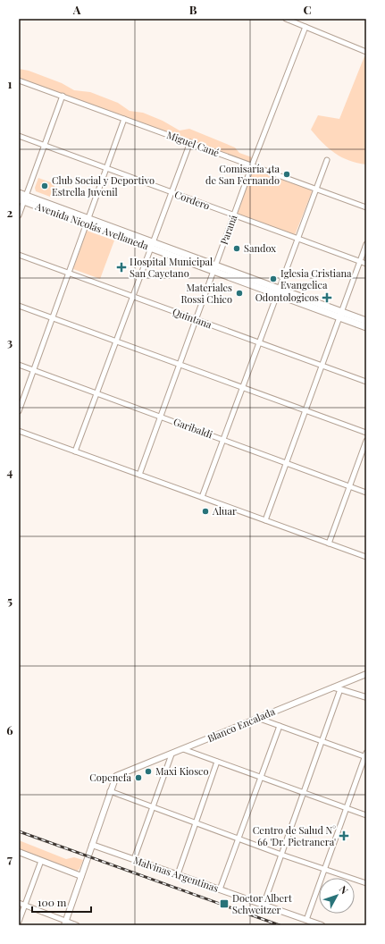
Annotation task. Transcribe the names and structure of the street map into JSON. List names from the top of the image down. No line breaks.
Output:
{"streets":{"main road":["Avenida Nicolás Avellaneda"],"street":["Miguel Cané","Cordero","Paraná","Quintana","Garibaldi","Blanco Encalada","Malvinas Argentinas"]},"crossings":[["Miguel Cané","Paraná"],["Cordero","Paraná"],["Avenida Nicolás Avellaneda","Paraná"],["Paraná","Quintana"],["Paraná","Garibaldi"]],"places":{"other":["Comisaría 4ta de San Fernando","Club Social y Deportivo Estrella Juvenil","Sandox","Iglesia Cristiana Evangelica","Materiales Rossi Chico","Aluar","Maxi Kiosco","Copenefa"],"health":["Hospital Municipal San Cayetano","Odontologicos","Centro de Salud N° 66 'Dr. Pietranera'"],"transit":["Doctor Albert Schweitzer"]},"scale_bar":"100 m","north":"top right","grid":{"columns":["A","B","C"],"rows":["1","2","3","4","5","6","7"]}}
